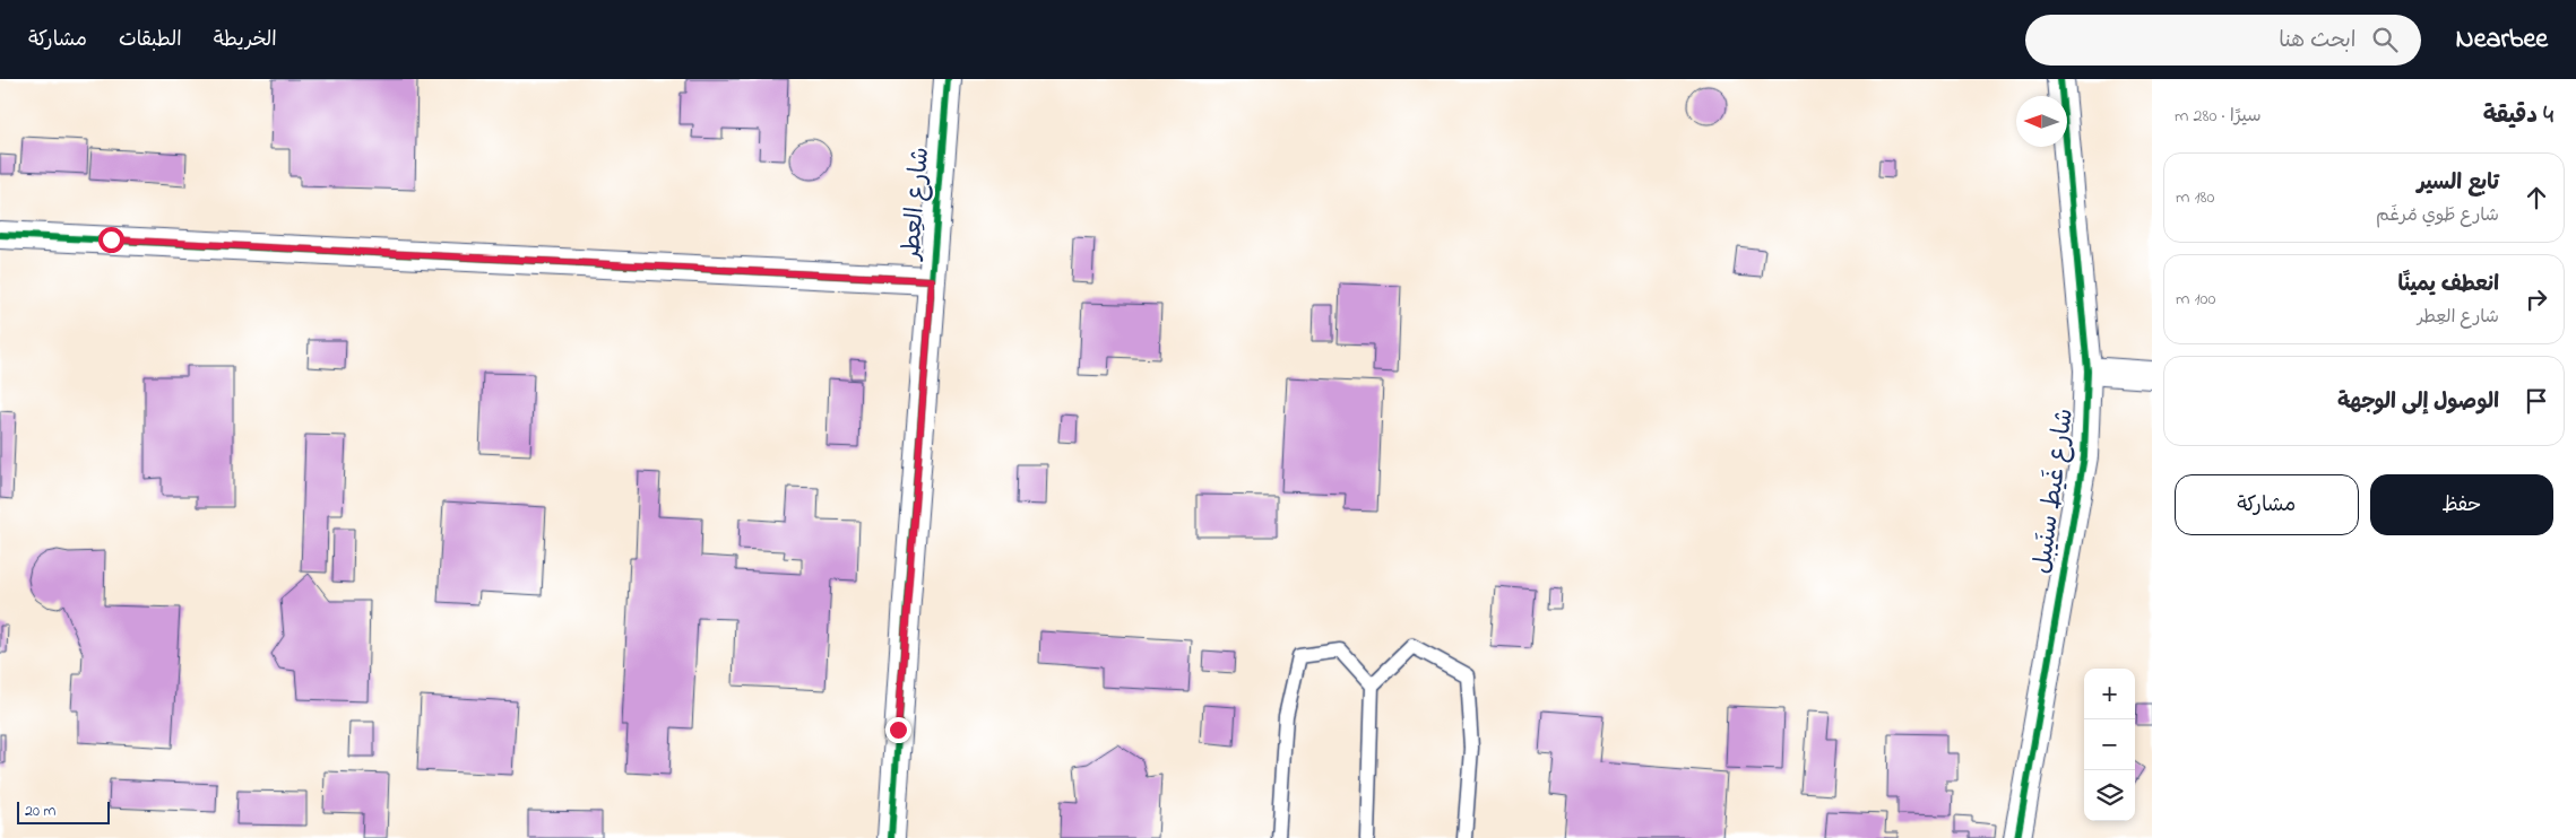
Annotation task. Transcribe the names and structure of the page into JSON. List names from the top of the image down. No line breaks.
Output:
{"streets":{"street":["شارع العِطر","شارع غَيط سنَيبل"]},"scale_bar":"20 m","north":"left","page":{"header":"Nearbee","search":"ابحث هنا","nav":["الخريطة","الطبقات","مشاركة"],"heading":["4 دقيقة","سيرًا · 280 m"],"list":[["تابع السير","شارع طَوي مُرغَم","180 m"],["انعطف يمينًا","شارع العِطر","100 m"],"الوصول إلى الوجهة"],"buttons":["حفظ","مشاركة"],"map_buttons":["+","−"],"scale":"20 m"}}
